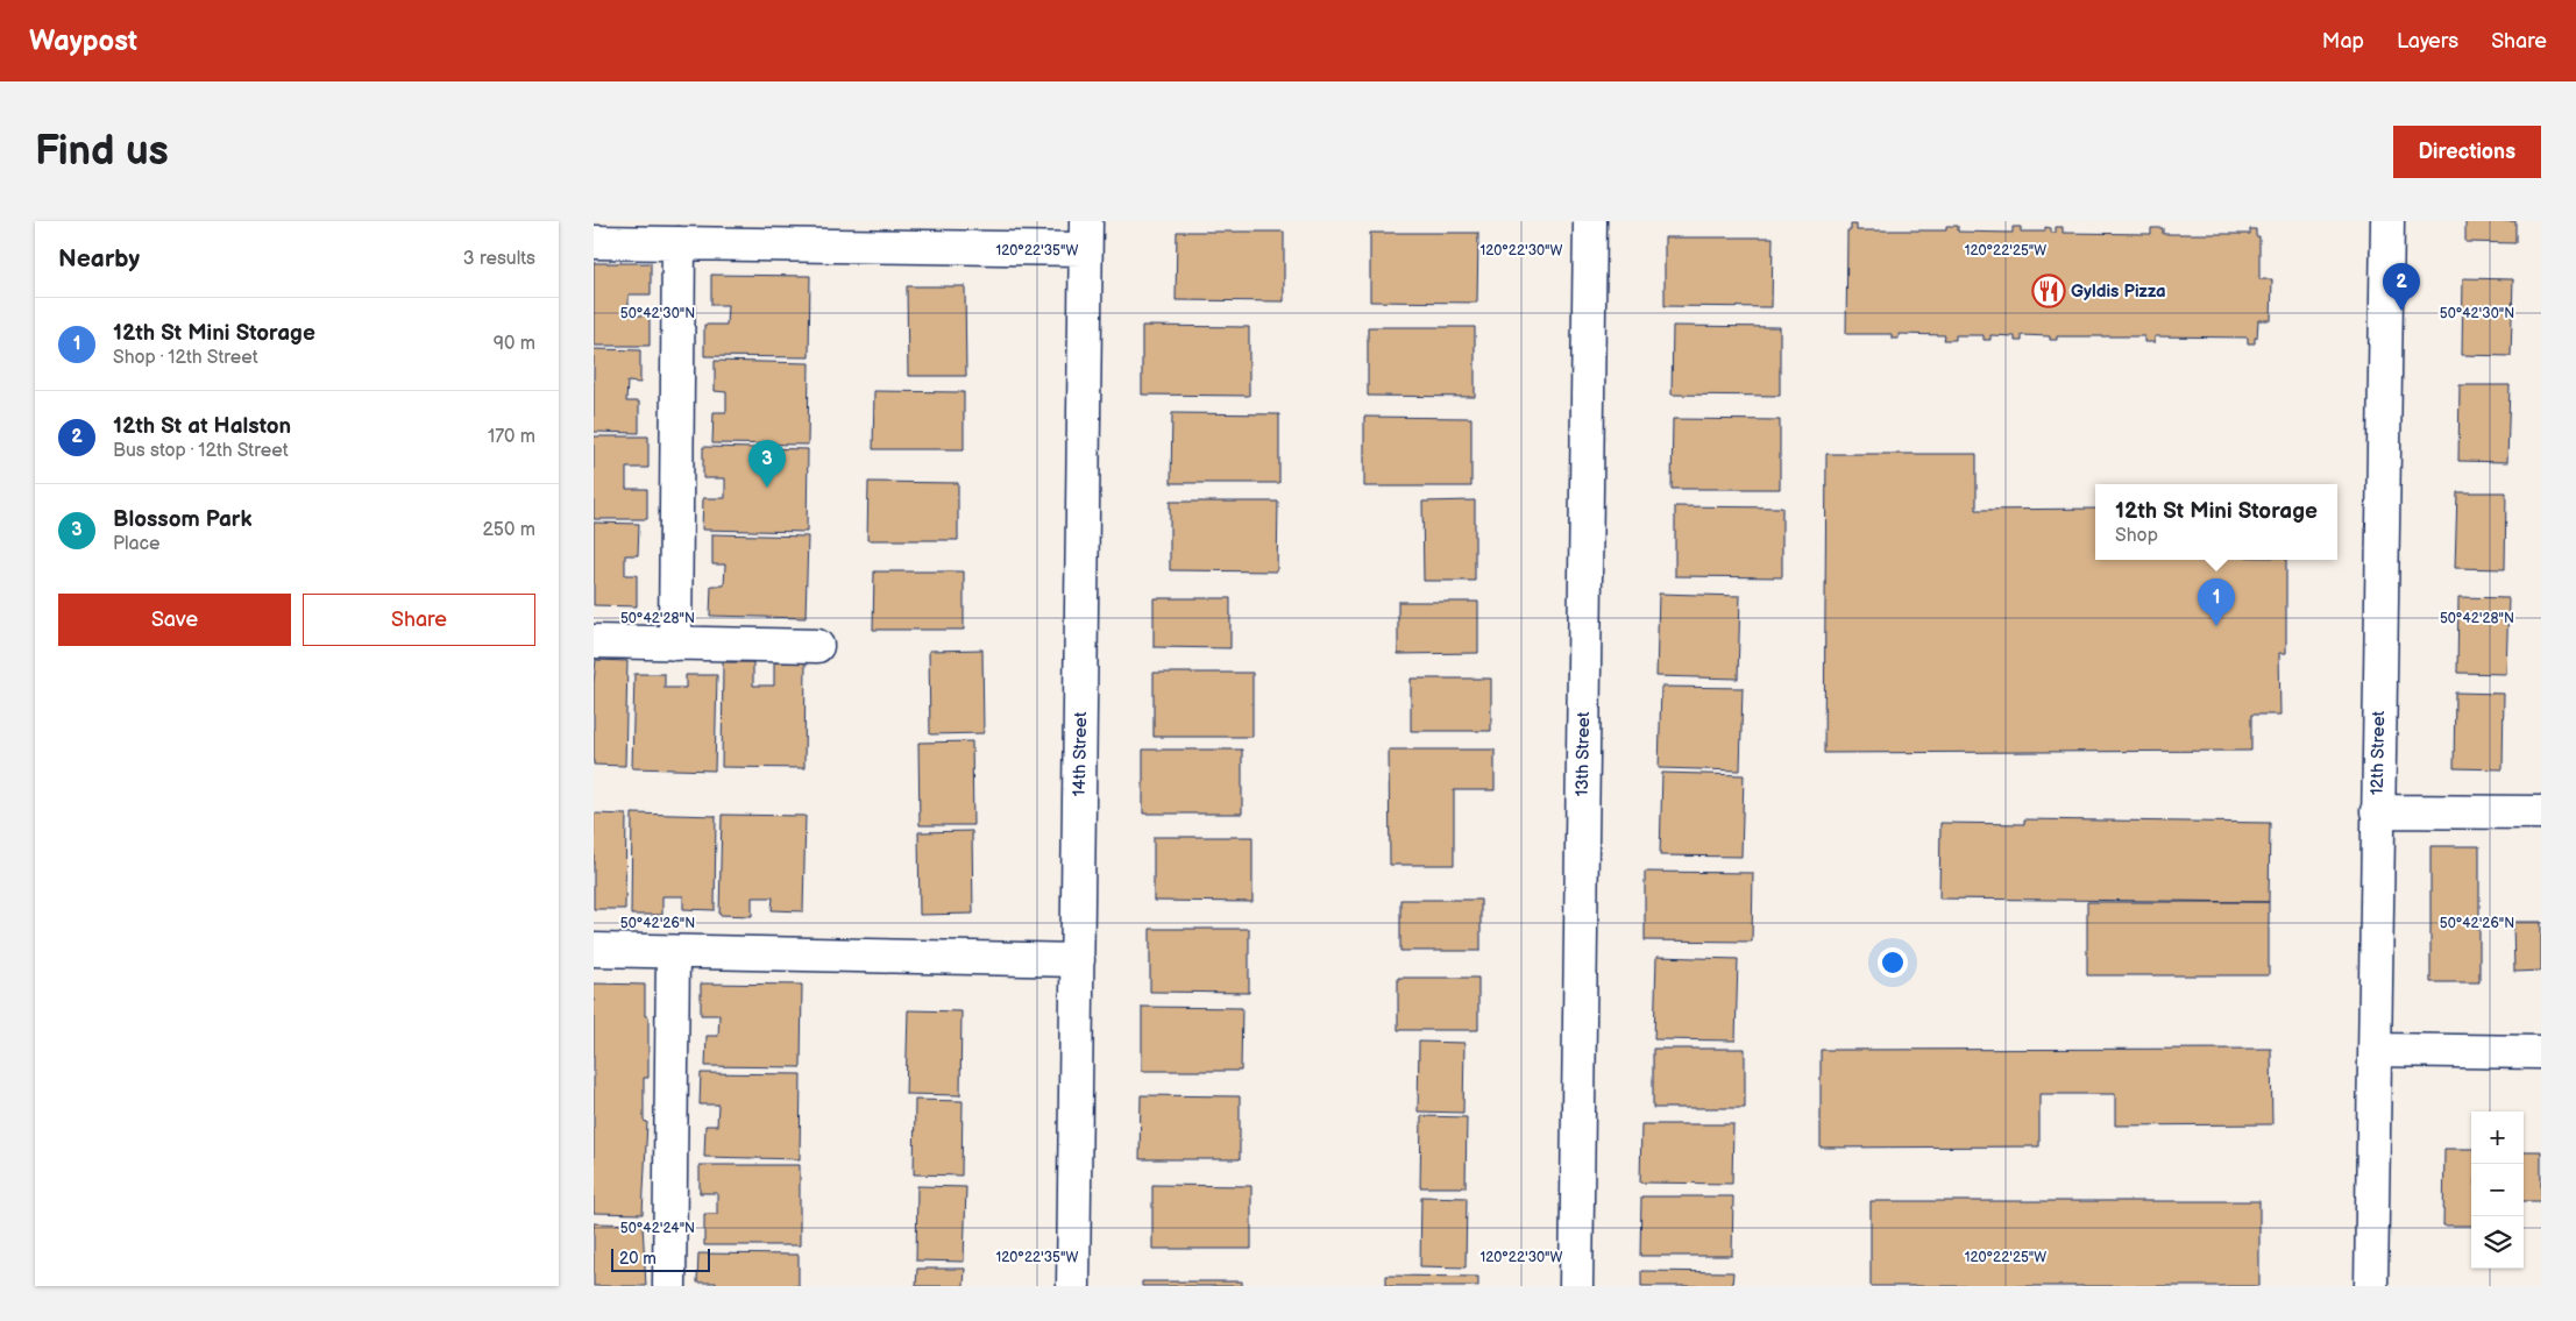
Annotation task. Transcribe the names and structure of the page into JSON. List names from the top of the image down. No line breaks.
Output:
{"streets":{"street":["12th Street","14th Street","13th Street"]},"places":{"restaurant":["Gyldis Pizza"]},"scale_bar":"20 m","page":{"header":"Waypost","nav":["Map","Layers","Share"],"buttons":["Directions",["Save","Share"]],"title":"Find us","heading":["Nearby","3 results"],"pins":["2","3","1"],"list":[{"mark":"1","name":"12th St Mini Storage","note":"Shop · 12th Street","value":"90 m"},{"mark":"2","name":"12th St at Halston","note":"Bus stop · 12th Street","value":"170 m"},{"mark":"3","name":"Blossom Park","note":"Place","value":"250 m"}],"popup":["12th St Mini Storage","Shop"],"map_buttons":["+","−"],"scale":"20 m"},"coordinates":["120°22'35\"W","120°22'30\"W","120°22'25\"W","50°42'30\"N","50°42'28\"N","50°42'26\"N","50°42'24\"N"]}
